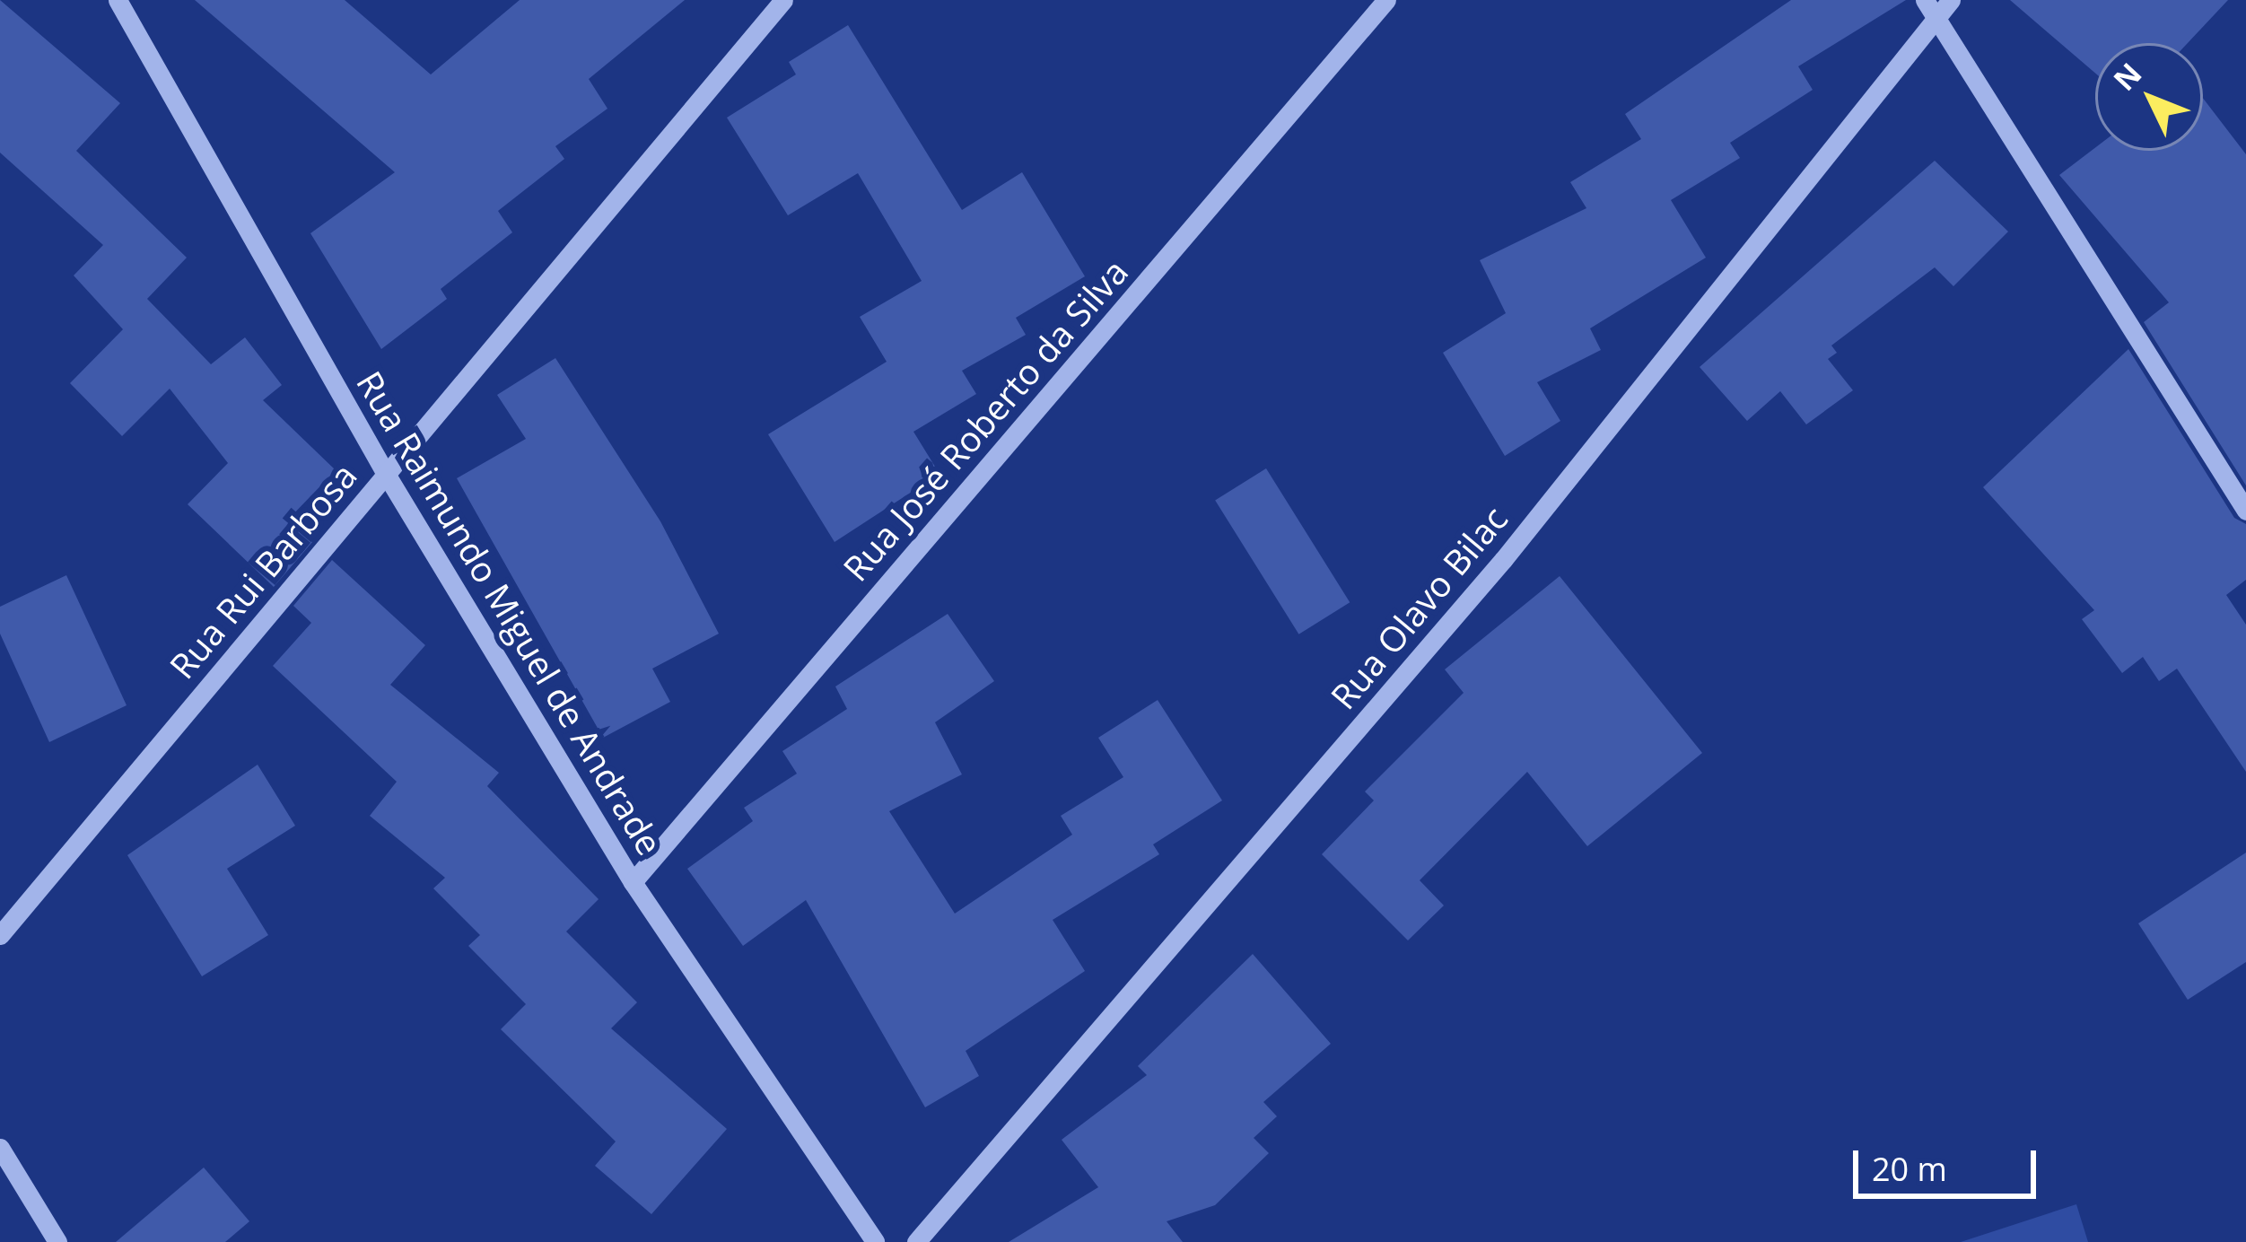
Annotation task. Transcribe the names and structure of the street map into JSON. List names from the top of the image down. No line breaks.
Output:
{"streets":{"street":["Rua José Roberto da Silva","Rua Rui Barbosa","Rua Olavo Bilac","Rua Raimundo Miguel de Andrade"]},"crossings":[["Rua José Roberto da Silva","Rua Raimundo Miguel de Andrade"],["Rua Rui Barbosa","Rua Raimundo Miguel de Andrade"]],"scale_bar":"20 m","north":"top left"}
